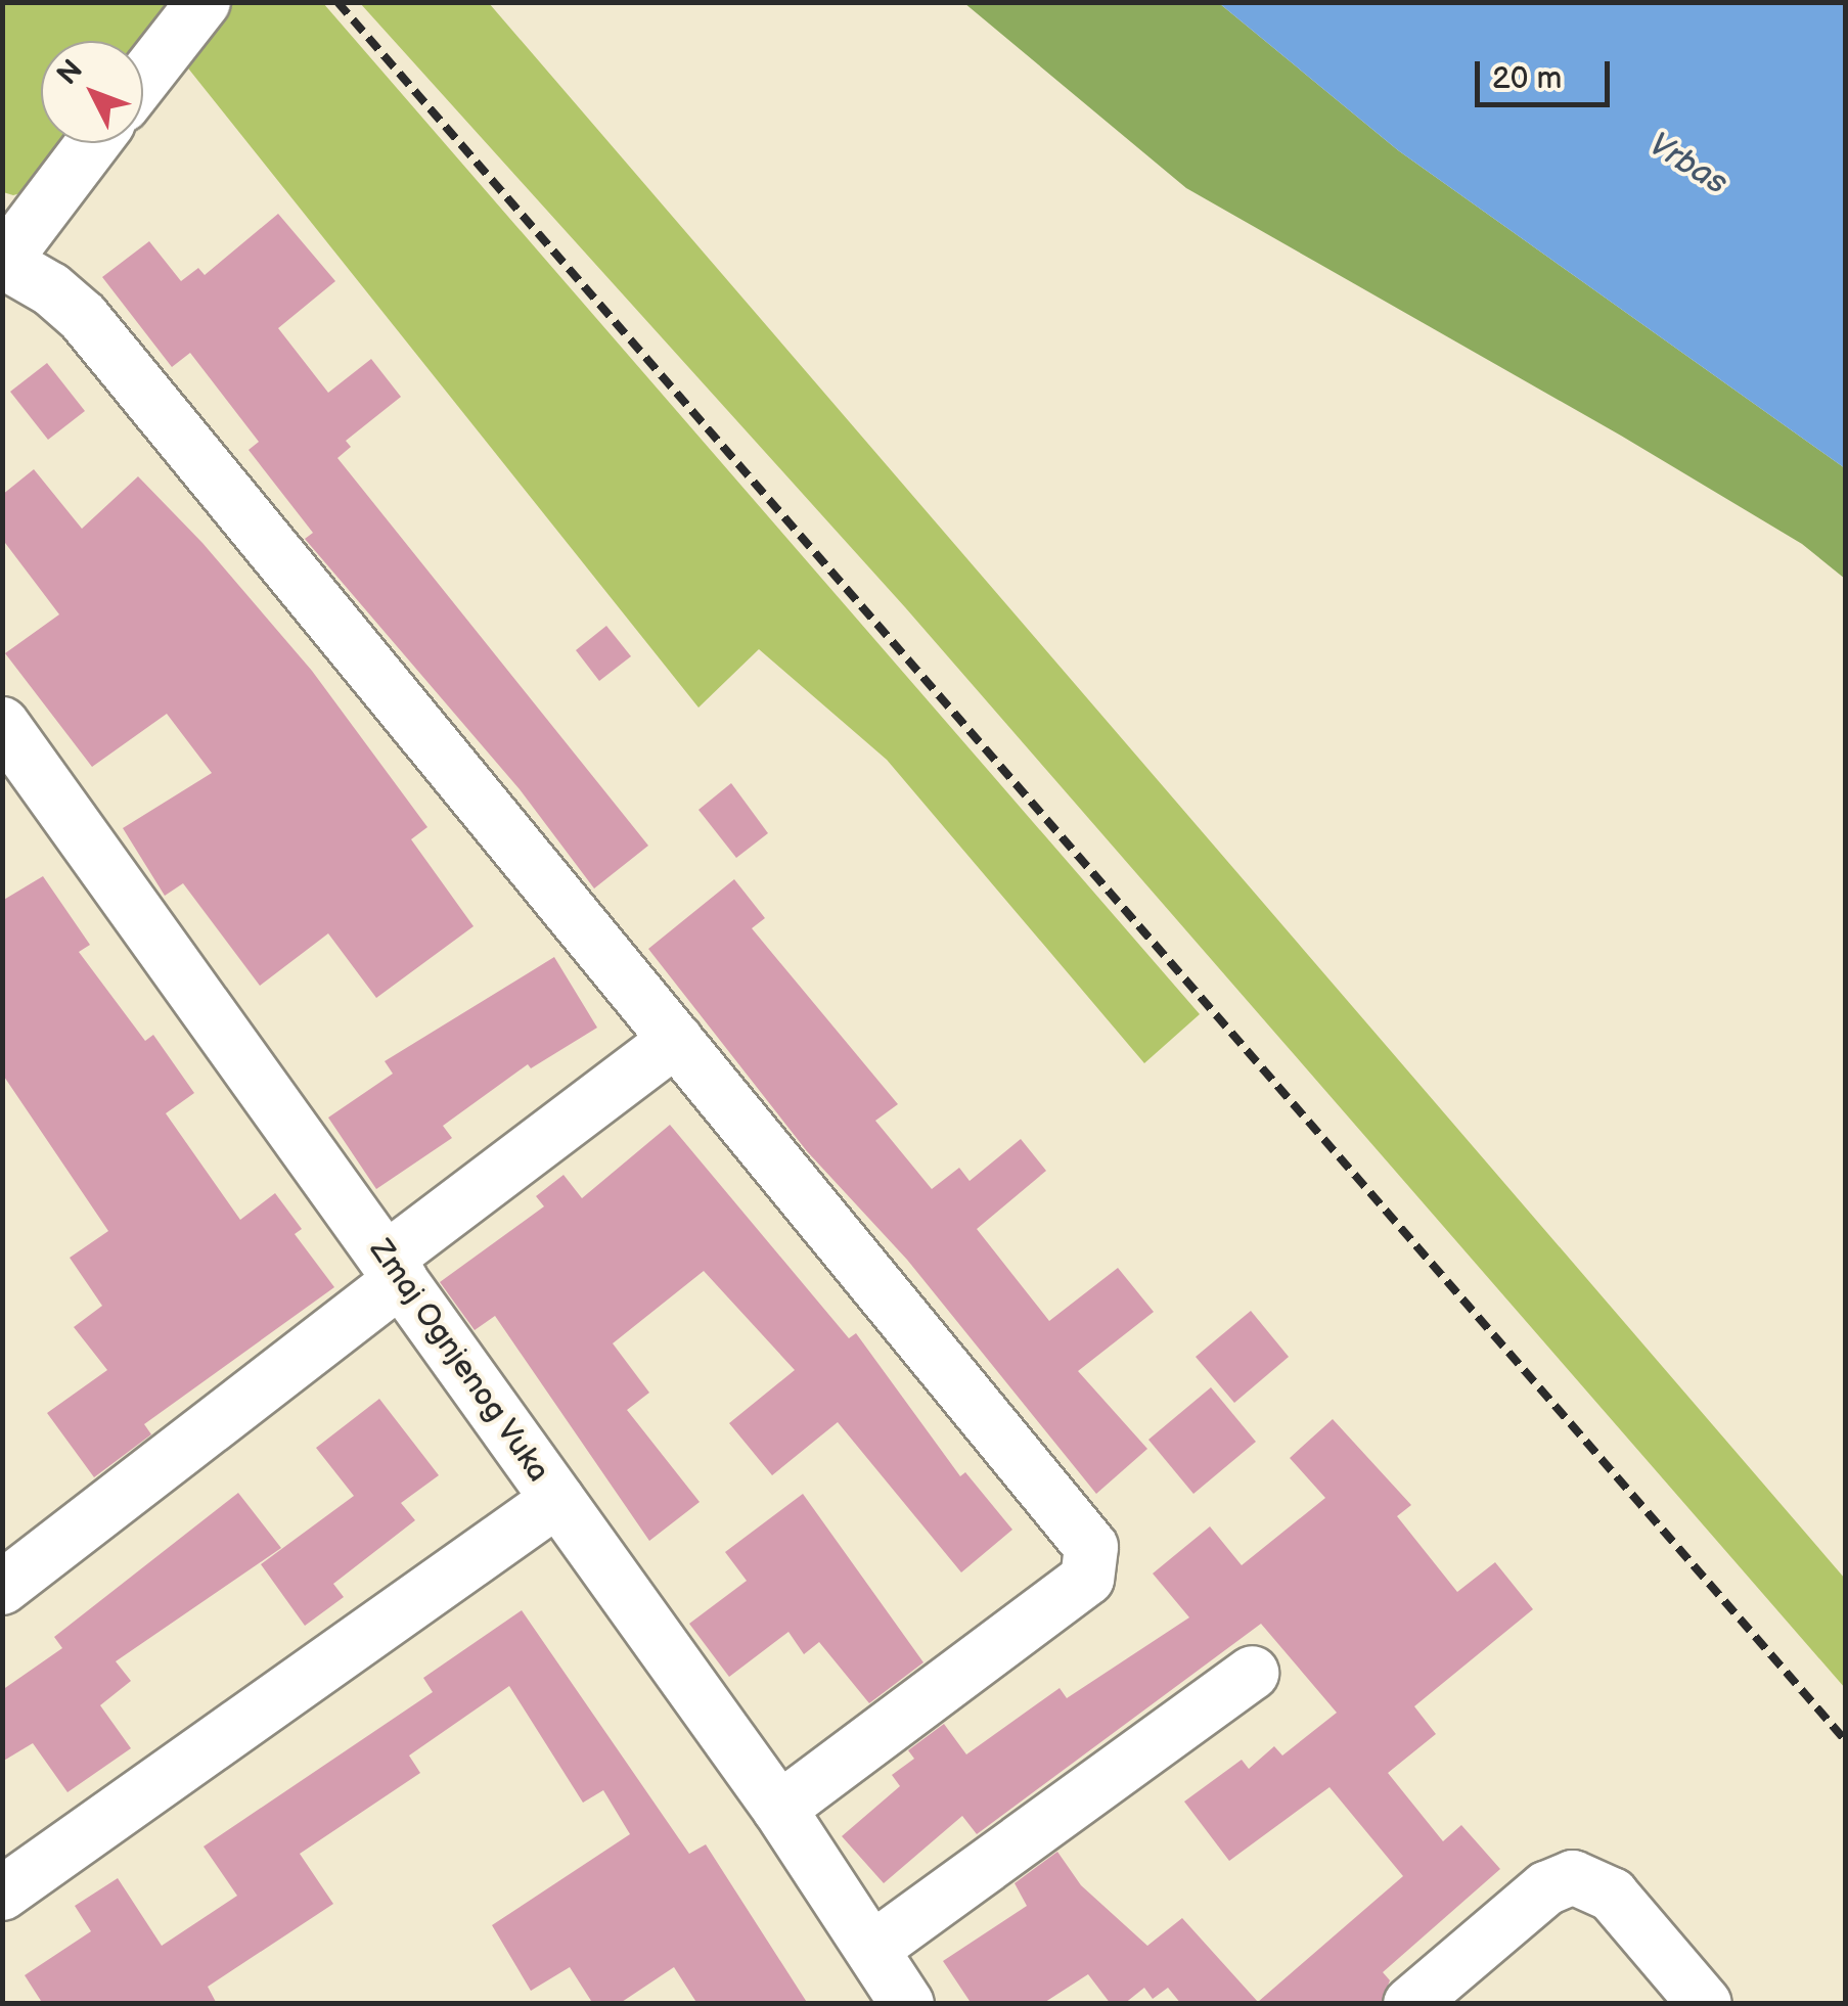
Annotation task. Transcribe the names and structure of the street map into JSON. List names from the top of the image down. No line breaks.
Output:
{"streets":{"street":["Zmaj Ognjenog Vuka"]},"water":["Vrbas"],"scale_bar":"20 m","north":"top left"}
